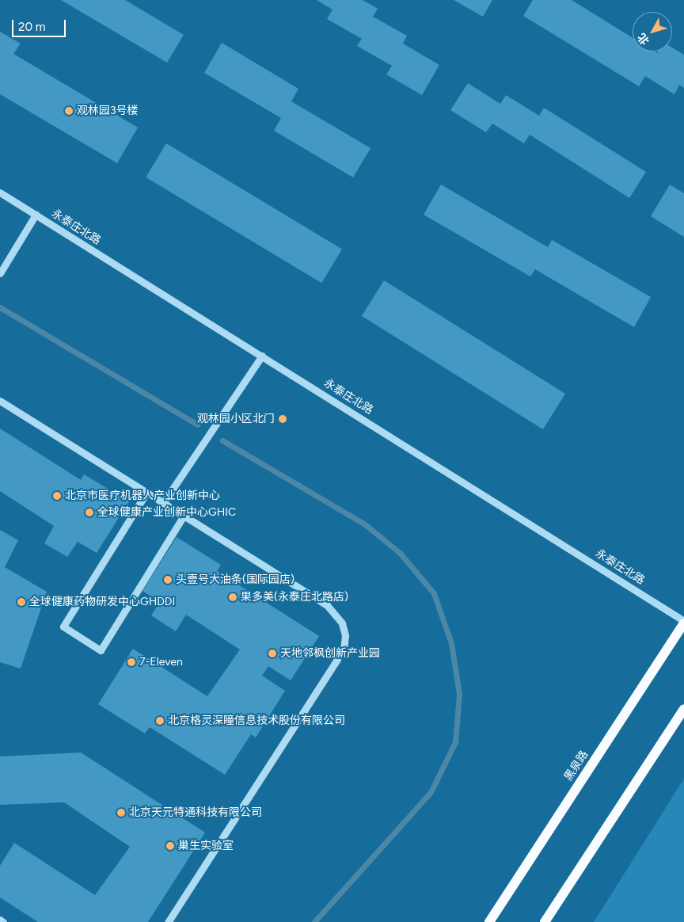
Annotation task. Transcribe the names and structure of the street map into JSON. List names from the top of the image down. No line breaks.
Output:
{"streets":{"main road":["黑泉路"],"street":["永泰庄北路"]},"crossings":[["永泰庄北路","黑泉路"]],"places":["观林园3号楼","观林园小区北门","北京市医疗机器人产业创新中心","全球健康产业创新中心GHIC","头壹号大油条(国际园店)","果多美(永泰庄北路店)","全球健康药物研发中心GHDDI","天地邻枫创新产业园","7-Eleven","北京格灵深瞳信息技术股份有限公司","北京天元特通科技有限公司","巢生实验室"],"scale_bar":"20 m","north":"bottom left"}
